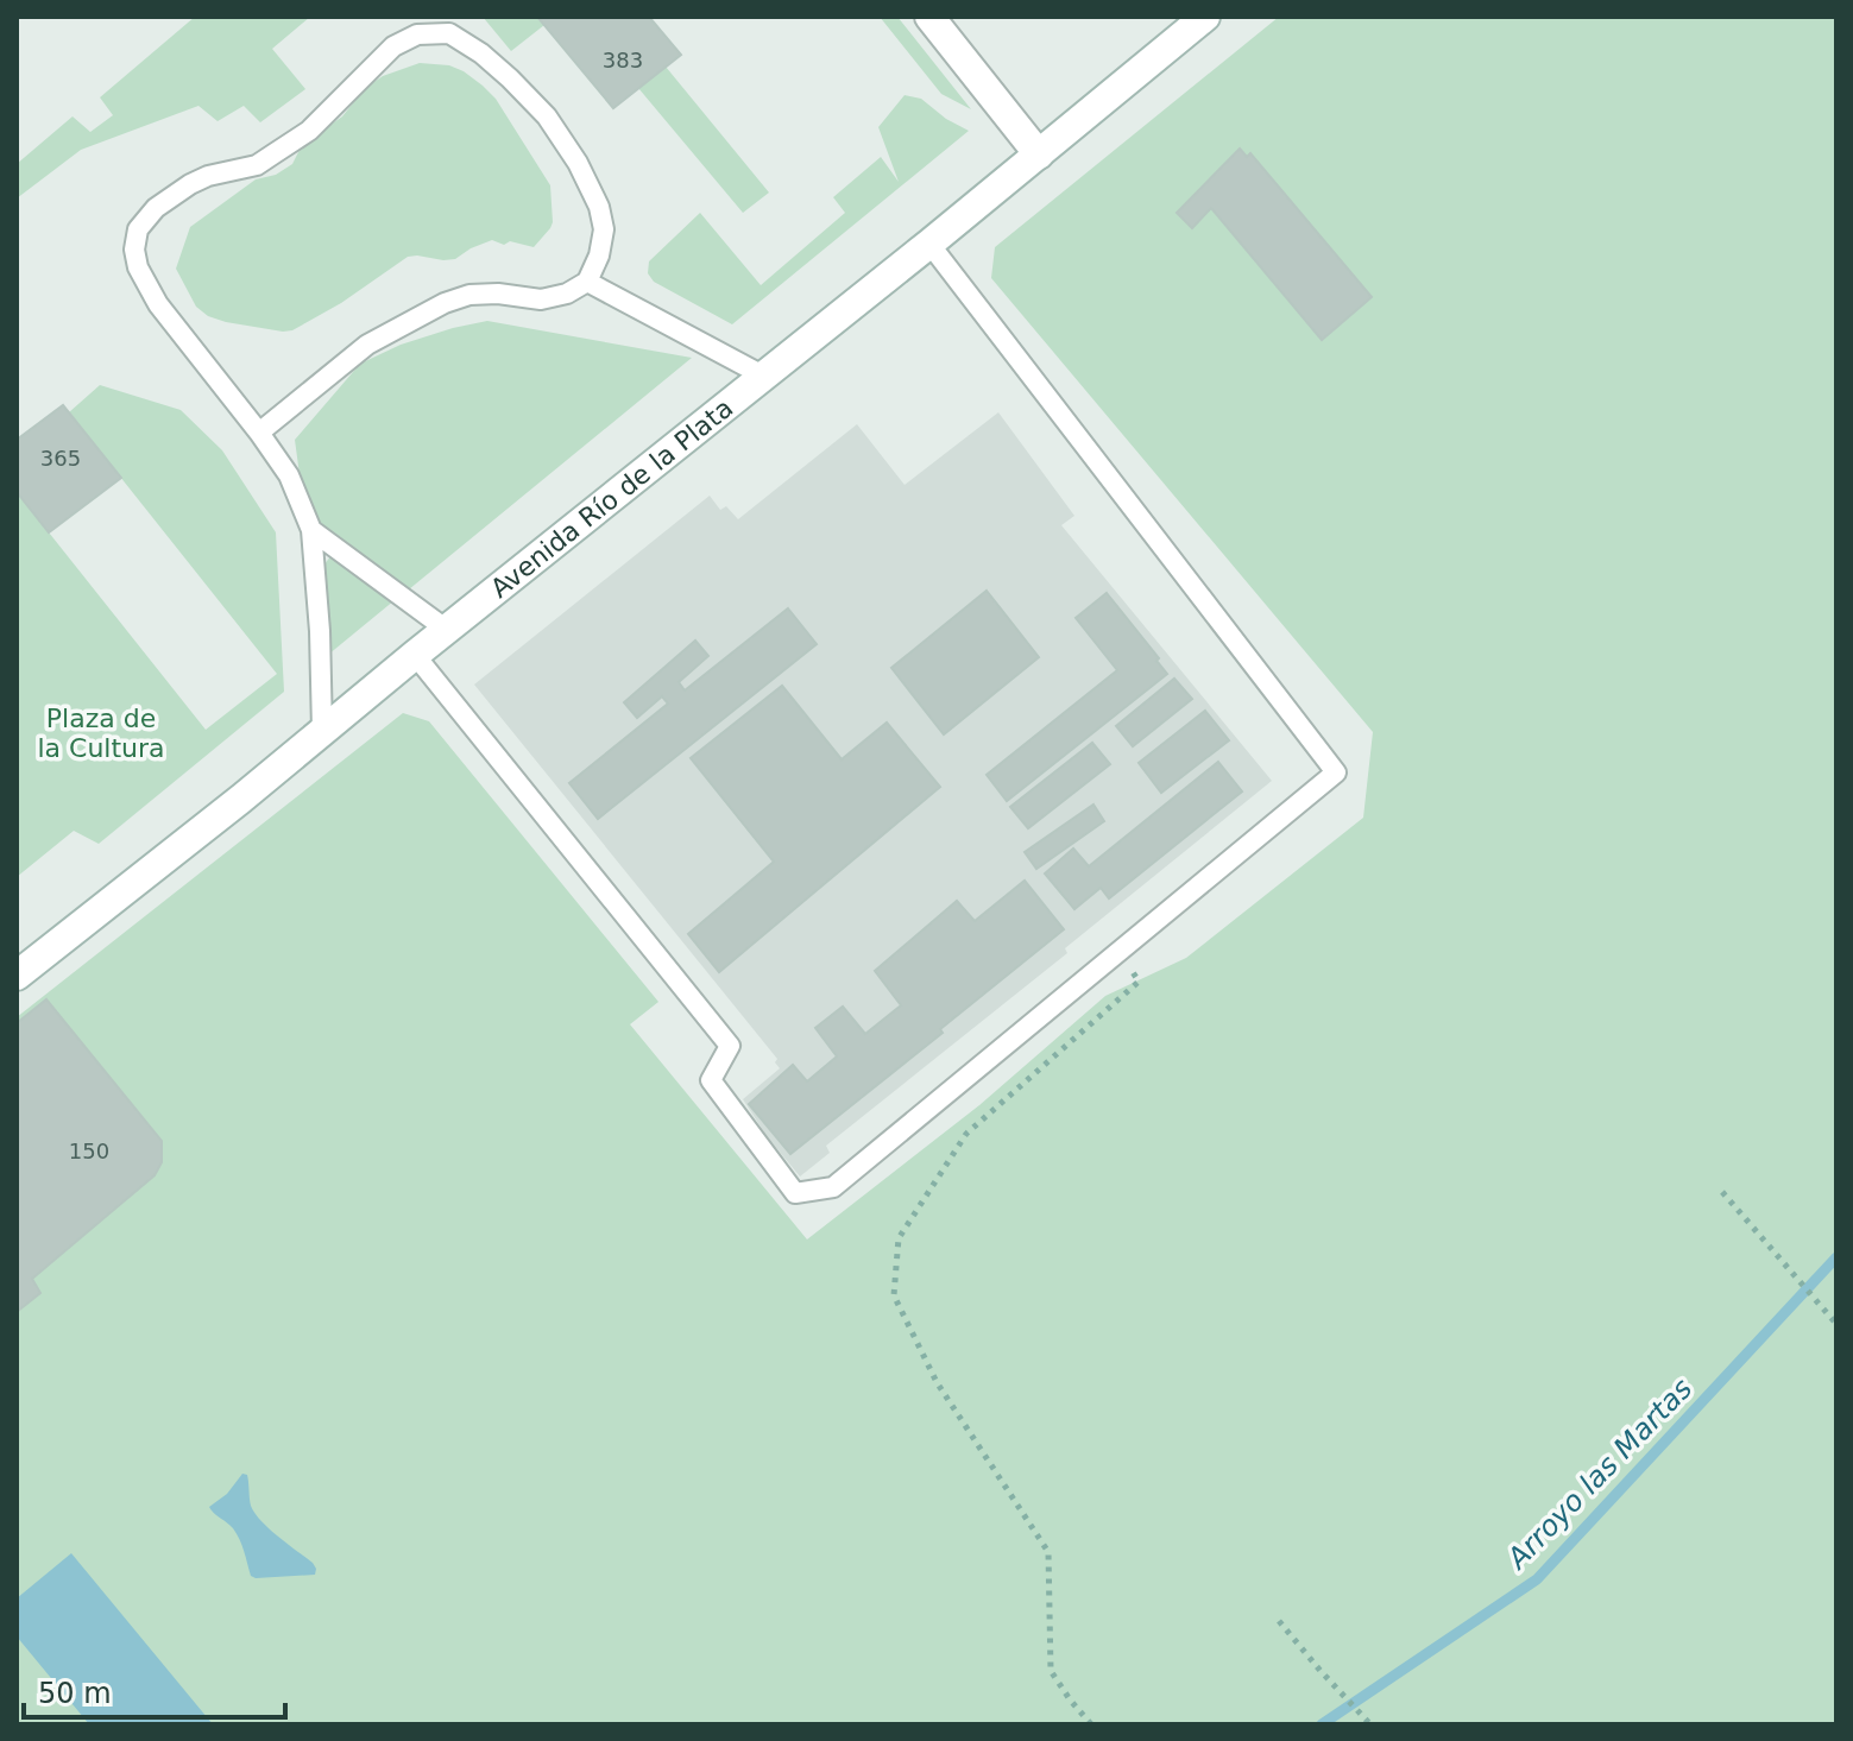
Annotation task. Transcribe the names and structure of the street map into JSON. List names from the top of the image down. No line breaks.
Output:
{"streets":{"main road":["Avenida Río de la Plata"]},"water":["Arroyo las Martas"],"parks":["Plaza de la Cultura"],"house_numbers":["383","365","150"],"scale_bar":"50 m"}
